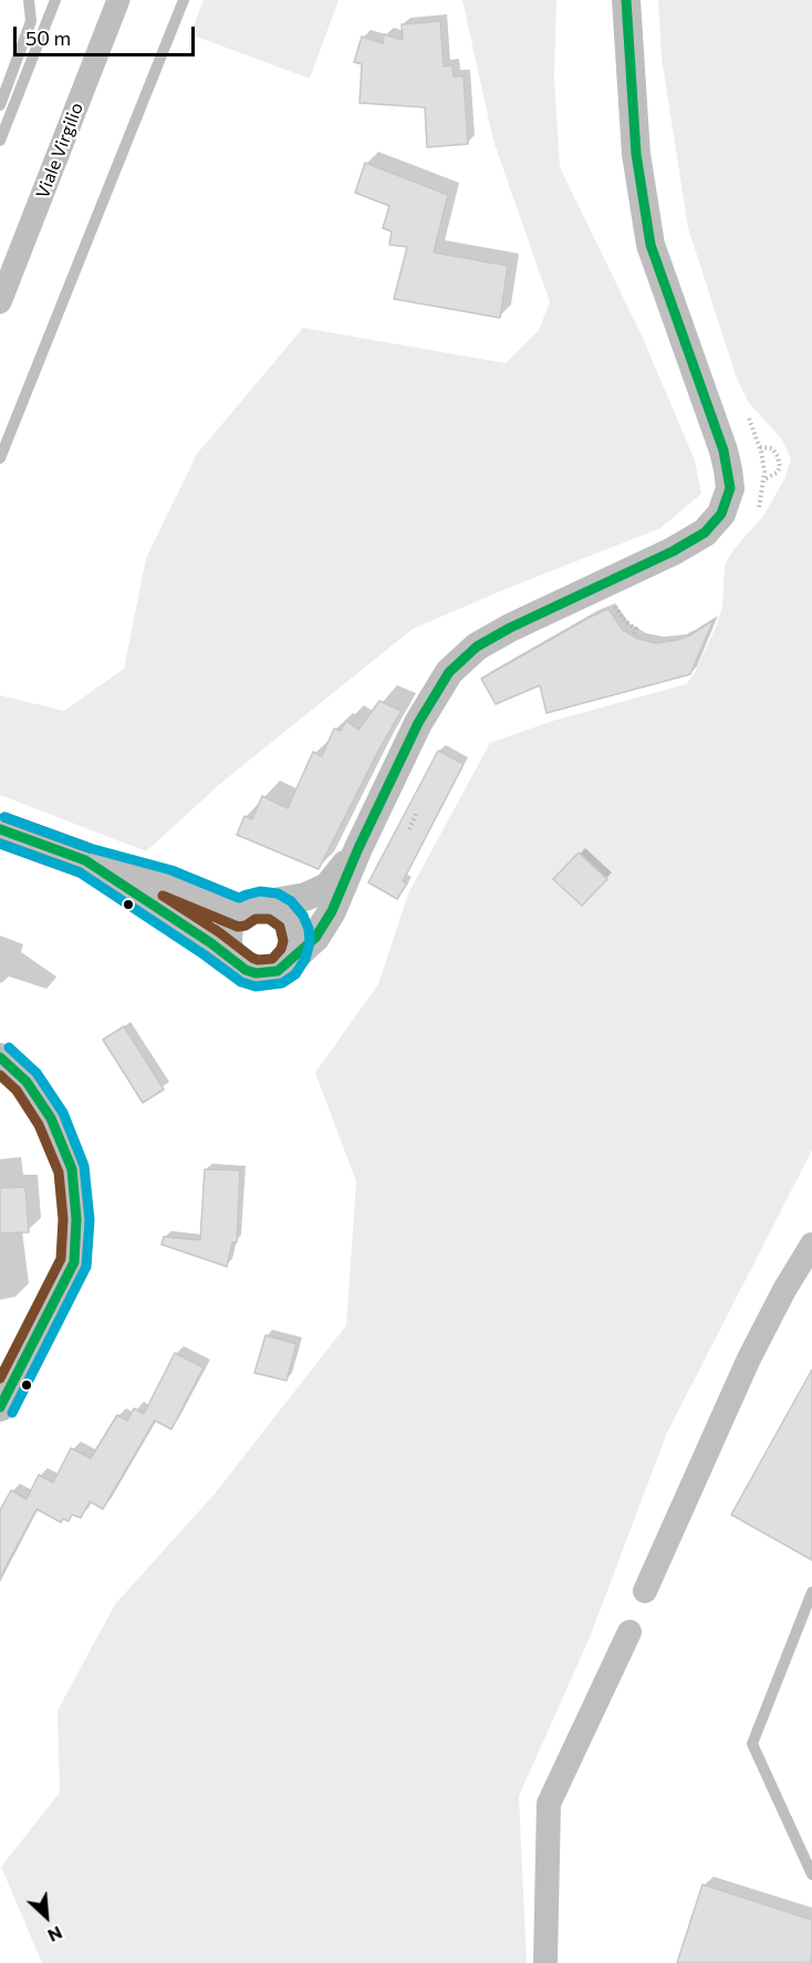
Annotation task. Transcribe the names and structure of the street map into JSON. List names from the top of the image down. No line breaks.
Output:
{"streets":{"street":["Viale Virgilio"]},"scale_bar":"50 m","north":"bottom right"}
